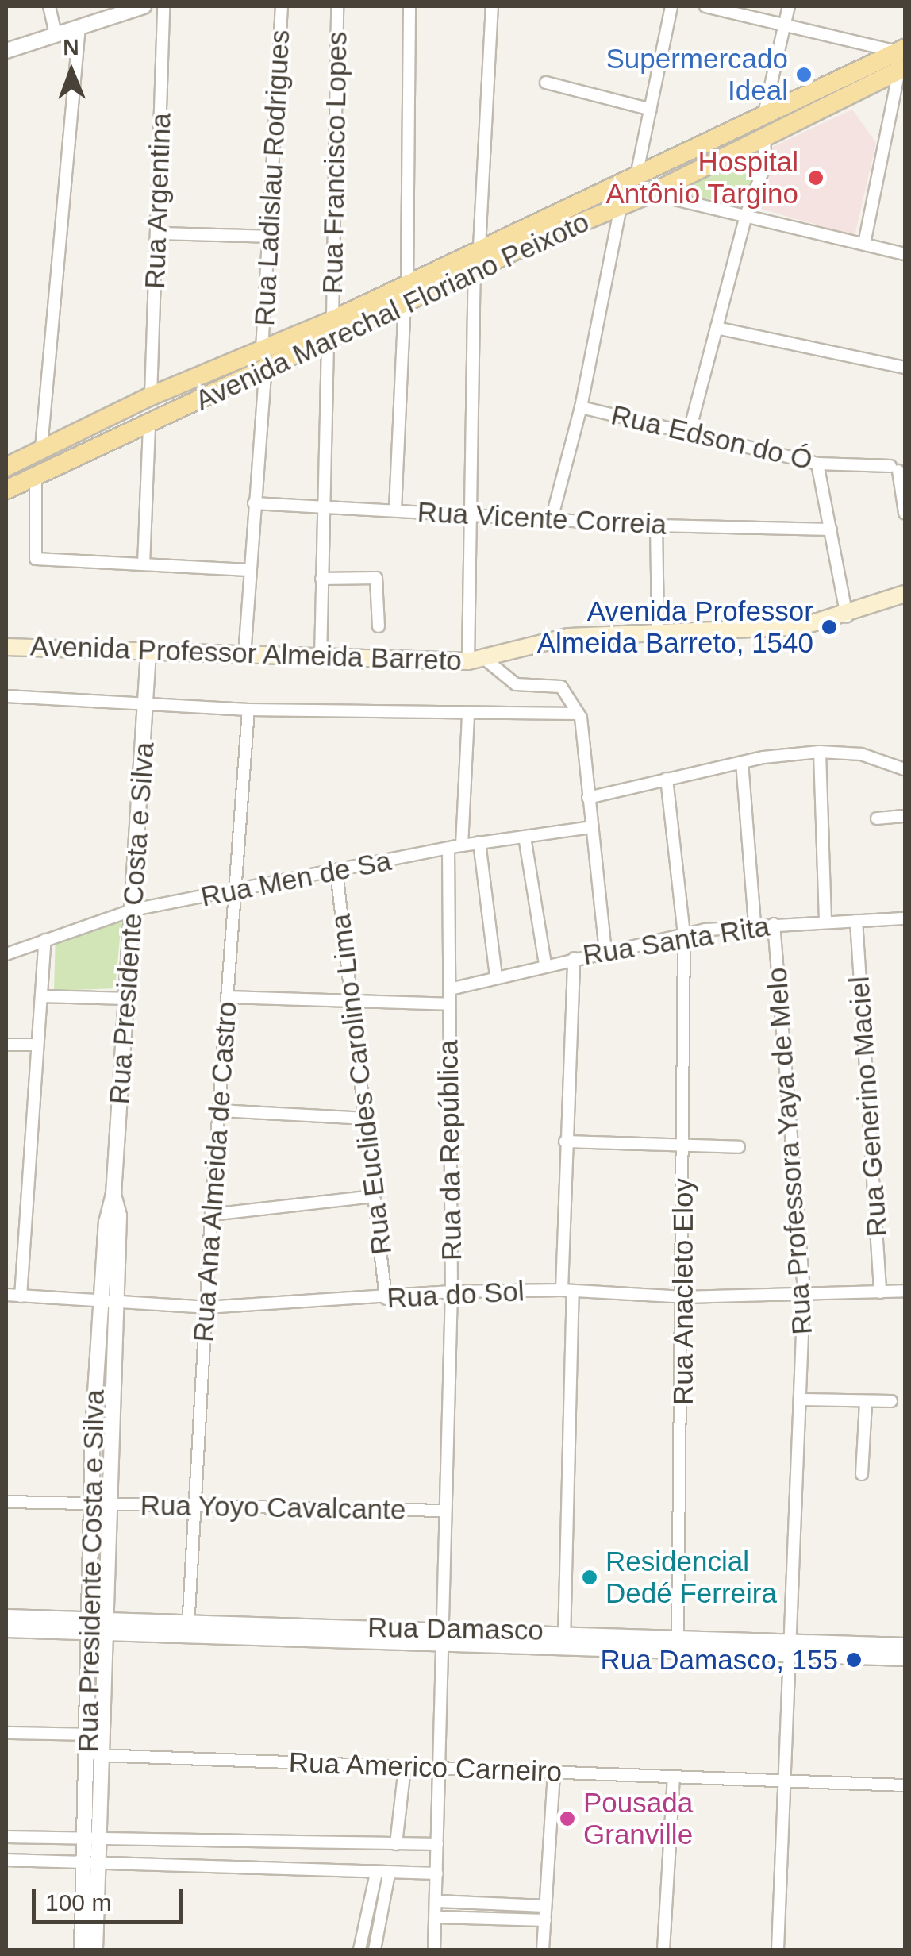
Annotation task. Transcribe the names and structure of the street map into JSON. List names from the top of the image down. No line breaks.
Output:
{"streets":{"main road":["Avenida Marechal Floriano Peixoto","Avenida Professor Almeida Barreto"],"street":["Rua Francisco Lopes","Rua Ladislau Rodrigues","Rua Argentina","Rua Edson do Ó","Rua Vicente Correia","Rua Men de Sa","Rua Presidente Costa e Silva","Rua Santa Rita","Rua Euclides Carolino Lima","Rua Generino Maciel","Rua da República","Rua Professora Yaya de Melo","Rua Ana Almeida de Castro","Rua Anacleto Eloy","Rua do Sol","Rua Yoyo Cavalcante","Rua Damasco","Rua Americo Carneiro"]},"crossings":[["Rua Francisco Lopes","Avenida Marechal Floriano Peixoto"],["Rua Ladislau Rodrigues","Avenida Marechal Floriano Peixoto"],["Rua Ladislau Rodrigues","Rua Vicente Correia"],["Rua Ladislau Rodrigues","Avenida Professor Almeida Barreto"],["Rua Argentina","Avenida Marechal Floriano Peixoto"],["Avenida Professor Almeida Barreto","Rua Presidente Costa e Silva"],["Rua Men de Sa","Rua Presidente Costa e Silva"],["Rua Men de Sa","Rua Euclides Carolino Lima"],["Rua Men de Sa","Rua da República"],["Rua Men de Sa","Rua Ana Almeida de Castro"],["Rua Presidente Costa e Silva","Rua do Sol"],["Rua Presidente Costa e Silva","Rua Yoyo Cavalcante"],["Rua Presidente Costa e Silva","Rua Damasco"],["Rua Presidente Costa e Silva","Rua Americo Carneiro"],["Rua Santa Rita","Rua Generino Maciel"],["Rua Santa Rita","Rua da República"],["Rua Santa Rita","Rua Professora Yaya de Melo"],["Rua Santa Rita","Rua Anacleto Eloy"],["Rua Euclides Carolino Lima","Rua do Sol"],["Rua Generino Maciel","Rua do Sol"],["Rua da República","Rua do Sol"],["Rua da República","Rua Yoyo Cavalcante"],["Rua da República","Rua Damasco"],["Rua da República","Rua Americo Carneiro"],["Rua Professora Yaya de Melo","Rua do Sol"],["Rua Professora Yaya de Melo","Rua Damasco"],["Rua Professora Yaya de Melo","Rua Americo Carneiro"],["Rua Ana Almeida de Castro","Rua do Sol"],["Rua Ana Almeida de Castro","Rua Yoyo Cavalcante"],["Rua Ana Almeida de Castro","Rua Damasco"],["Rua Anacleto Eloy","Rua do Sol"],["Rua Anacleto Eloy","Rua Damasco"]],"places":["Supermercado Ideal","Hospital Antônio Targino","Avenida Professor Almeida Barreto, 1540","Residencial Dedé Ferreira","Rua Damasco, 155","Pousada Granville"],"scale_bar":"100 m","north":"top"}
